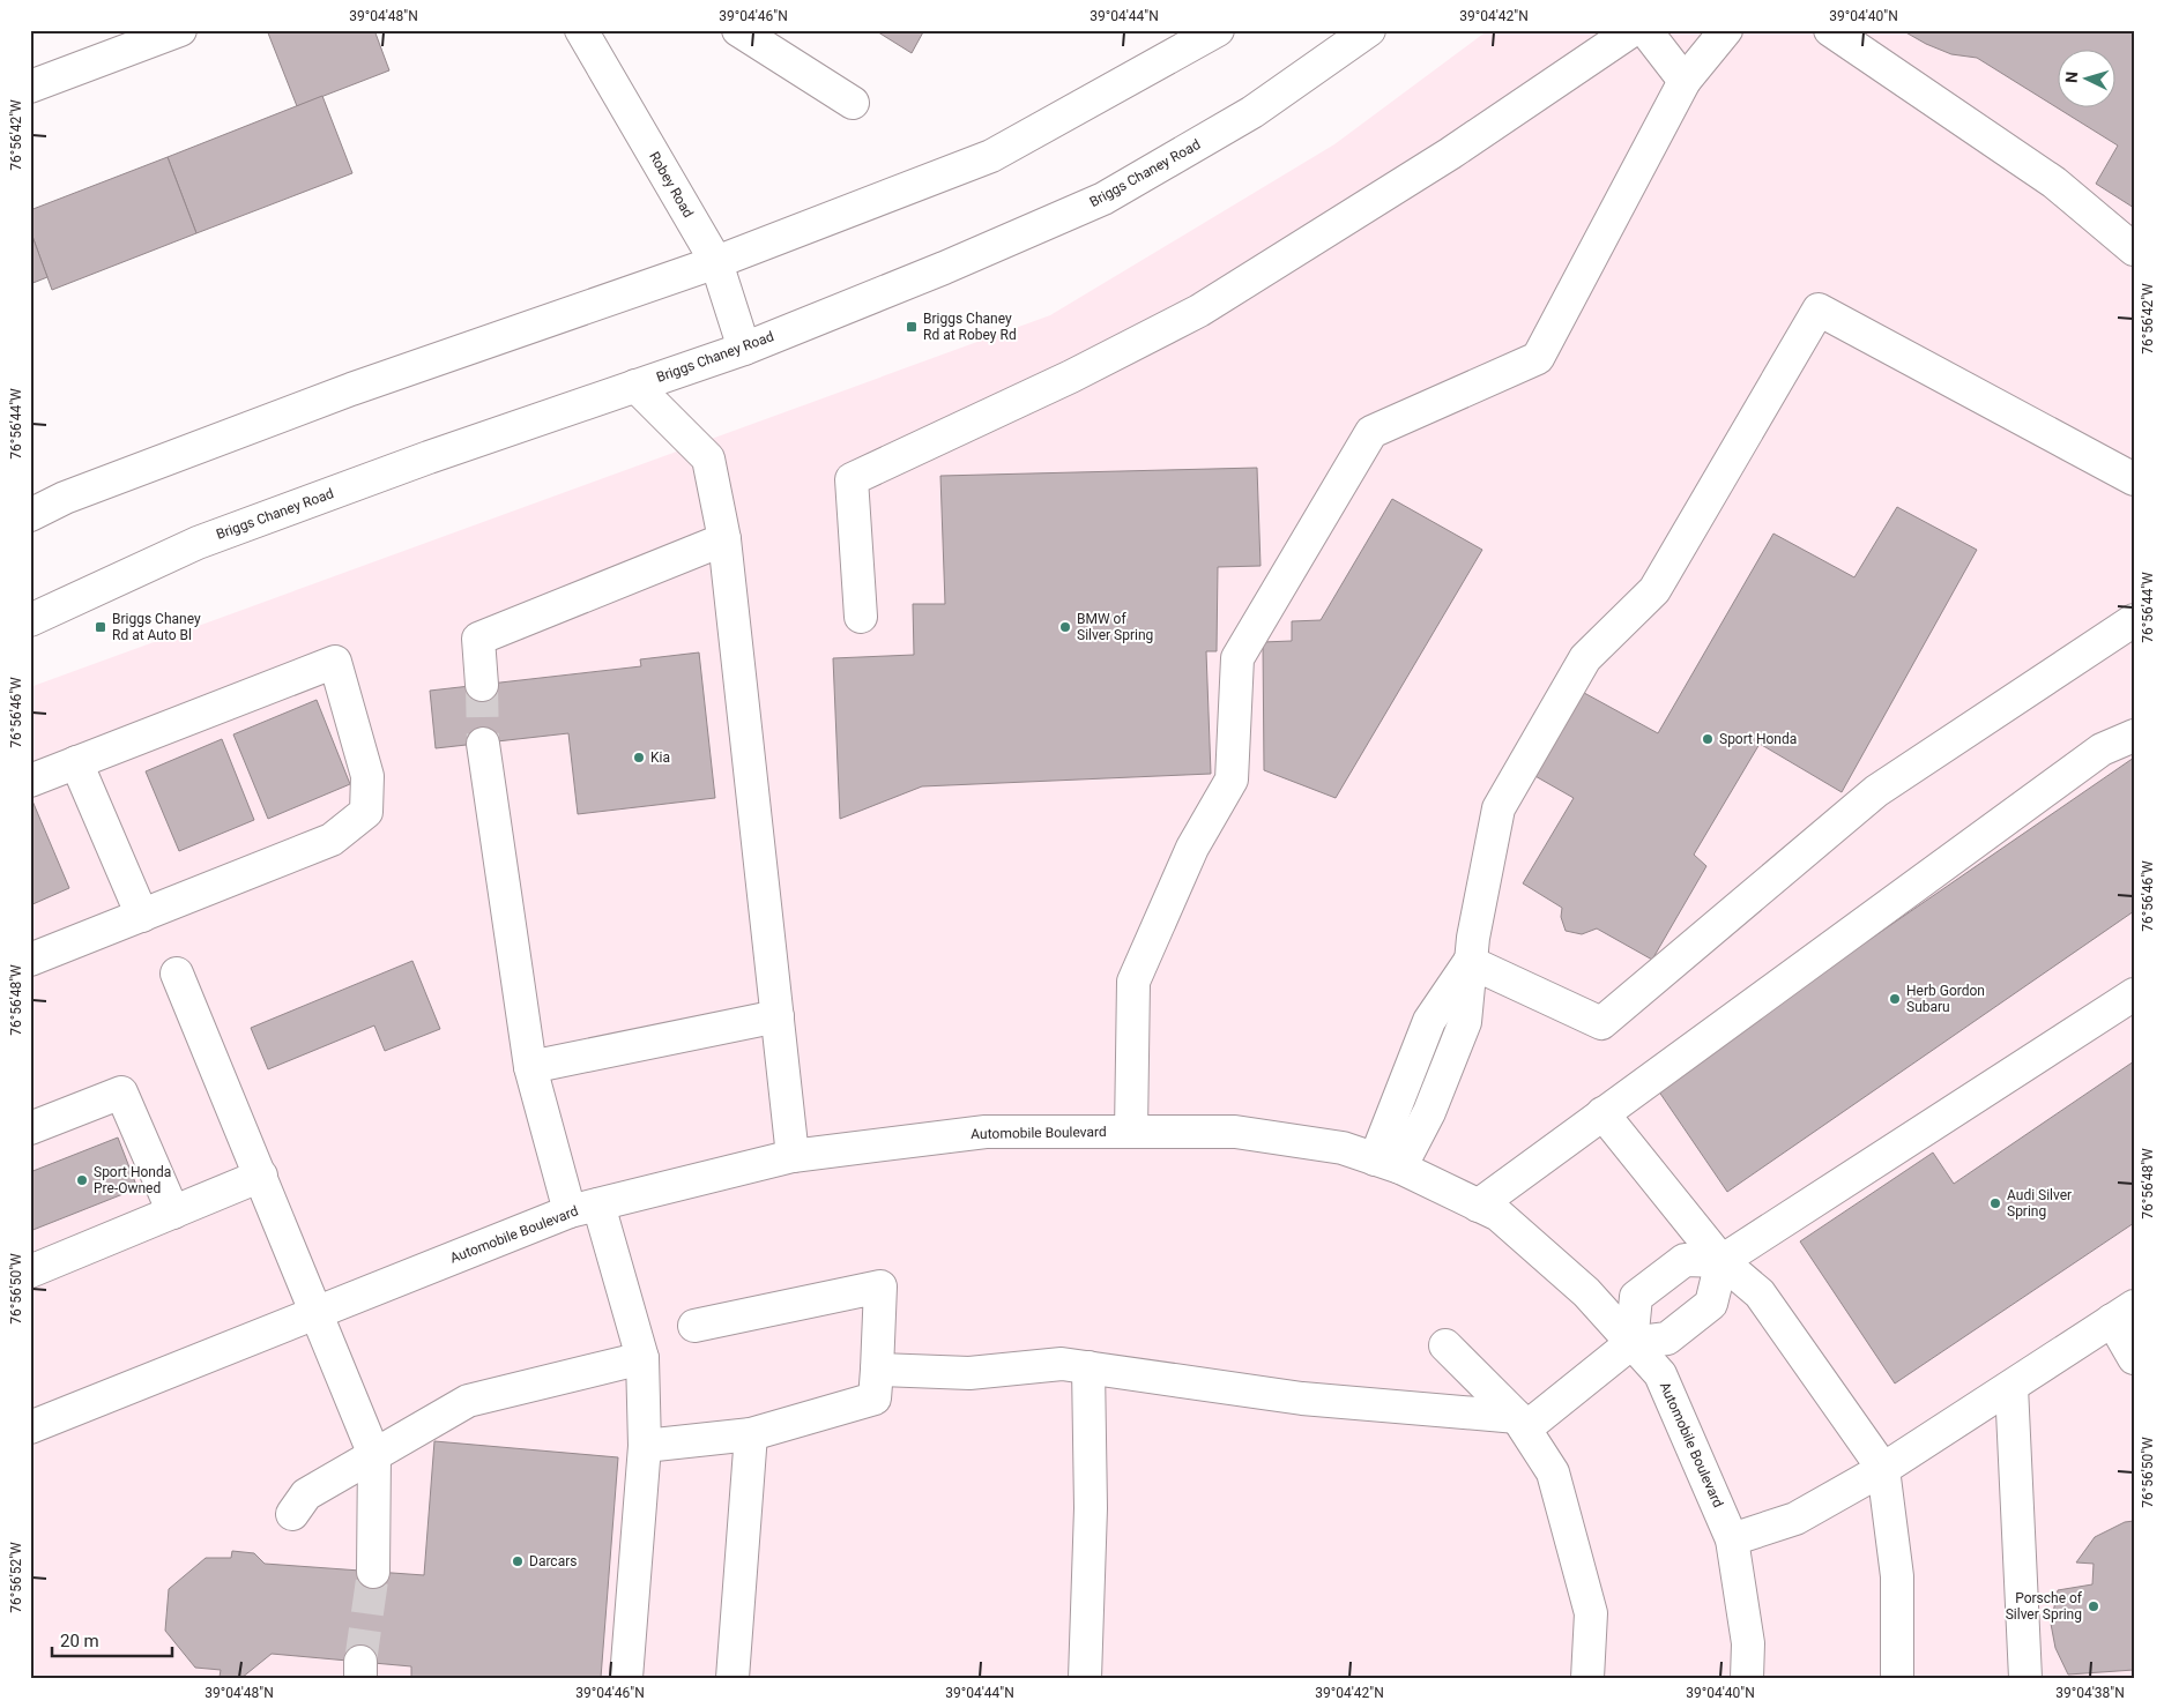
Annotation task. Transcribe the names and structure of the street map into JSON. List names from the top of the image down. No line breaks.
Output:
{"streets":{"main road":["Briggs Chaney Road","Robey Road","Automobile Boulevard"]},"crossings":[["Briggs Chaney Road","Robey Road"]],"places":{"transit":["Briggs Chaney Rd at Robey Rd","Briggs Chaney Rd at Auto Bl"],"other":["BMW of Silver Spring","Sport Honda","Kia","Herb Gordon Subaru","Sport Honda Pre-Owned","Audi Silver Spring","Darcars","Porsche of Silver Spring"]},"scale_bar":"20 m","north":"left","coordinates":["39°04'48\"N","39°04'46\"N","39°04'44\"N","39°04'42\"N","39°04'40\"N","76°56'42\"W","76°56'44\"W","76°56'46\"W","76°56'48\"W","76°56'50\"W","76°56'52\"W","39°04'38\"N"]}
